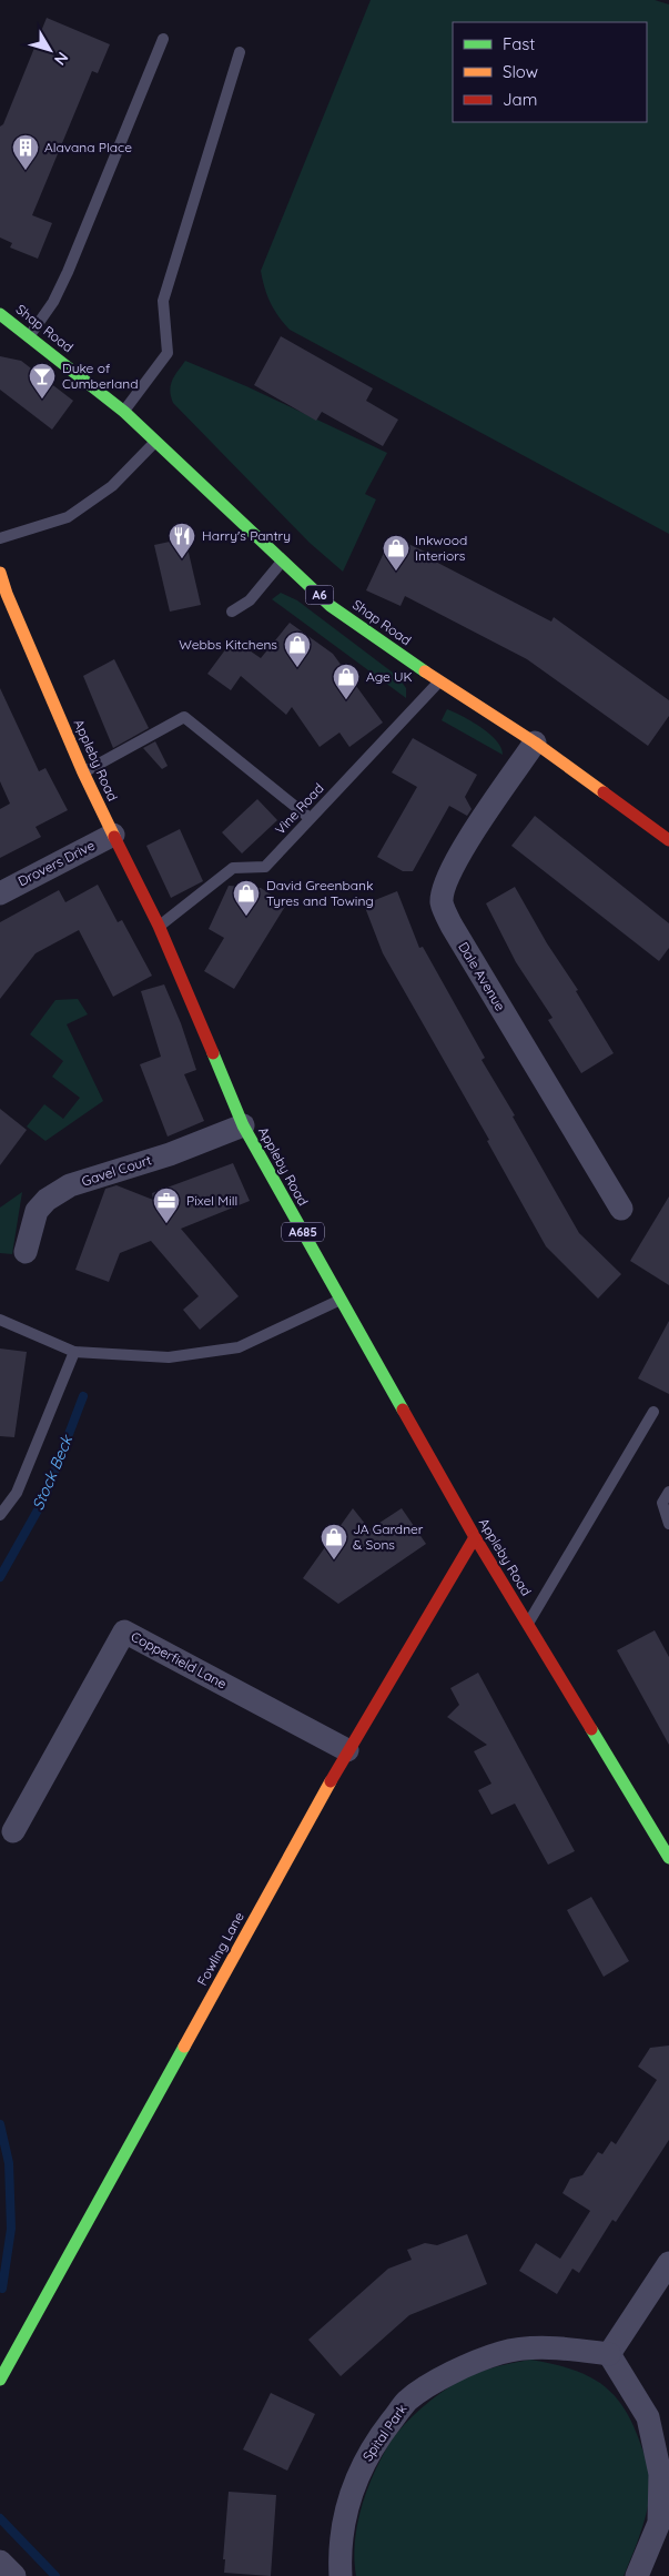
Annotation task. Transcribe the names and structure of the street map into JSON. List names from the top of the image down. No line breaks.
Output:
{"streets":{"main road":["Shap Road","A6","Appleby Road","A685","Fowling Lane"],"street":["Drovers Drive","Dale Avenue","Gavel Court","Copperfield Lane","Spital Park"],"lane":["Vine Road"]},"crossings":[["Shap Road","Vine Road"],["Shap Road","Dale Avenue"],["Appleby Road","Vine Road"],["Appleby Road","Drovers Drive"],["Appleby Road","Gavel Court"],["Appleby Road","Fowling Lane"],["Copperfield Lane","Fowling Lane"]],"water":["Stock Beck"],"places":{"building":["Alavana Place"],"bar":["Duke of Cumberland"],"restaurant":["Harry's Pantry"],"shop":["Inkwood Interiors","Webbs Kitchens","Age UK","David Greenbank Tyres and Towing","JA Gardner & Sons"],"office":["Pixel Mill"]},"legend":["Fast","Slow","Jam"],"north":"bottom right"}
